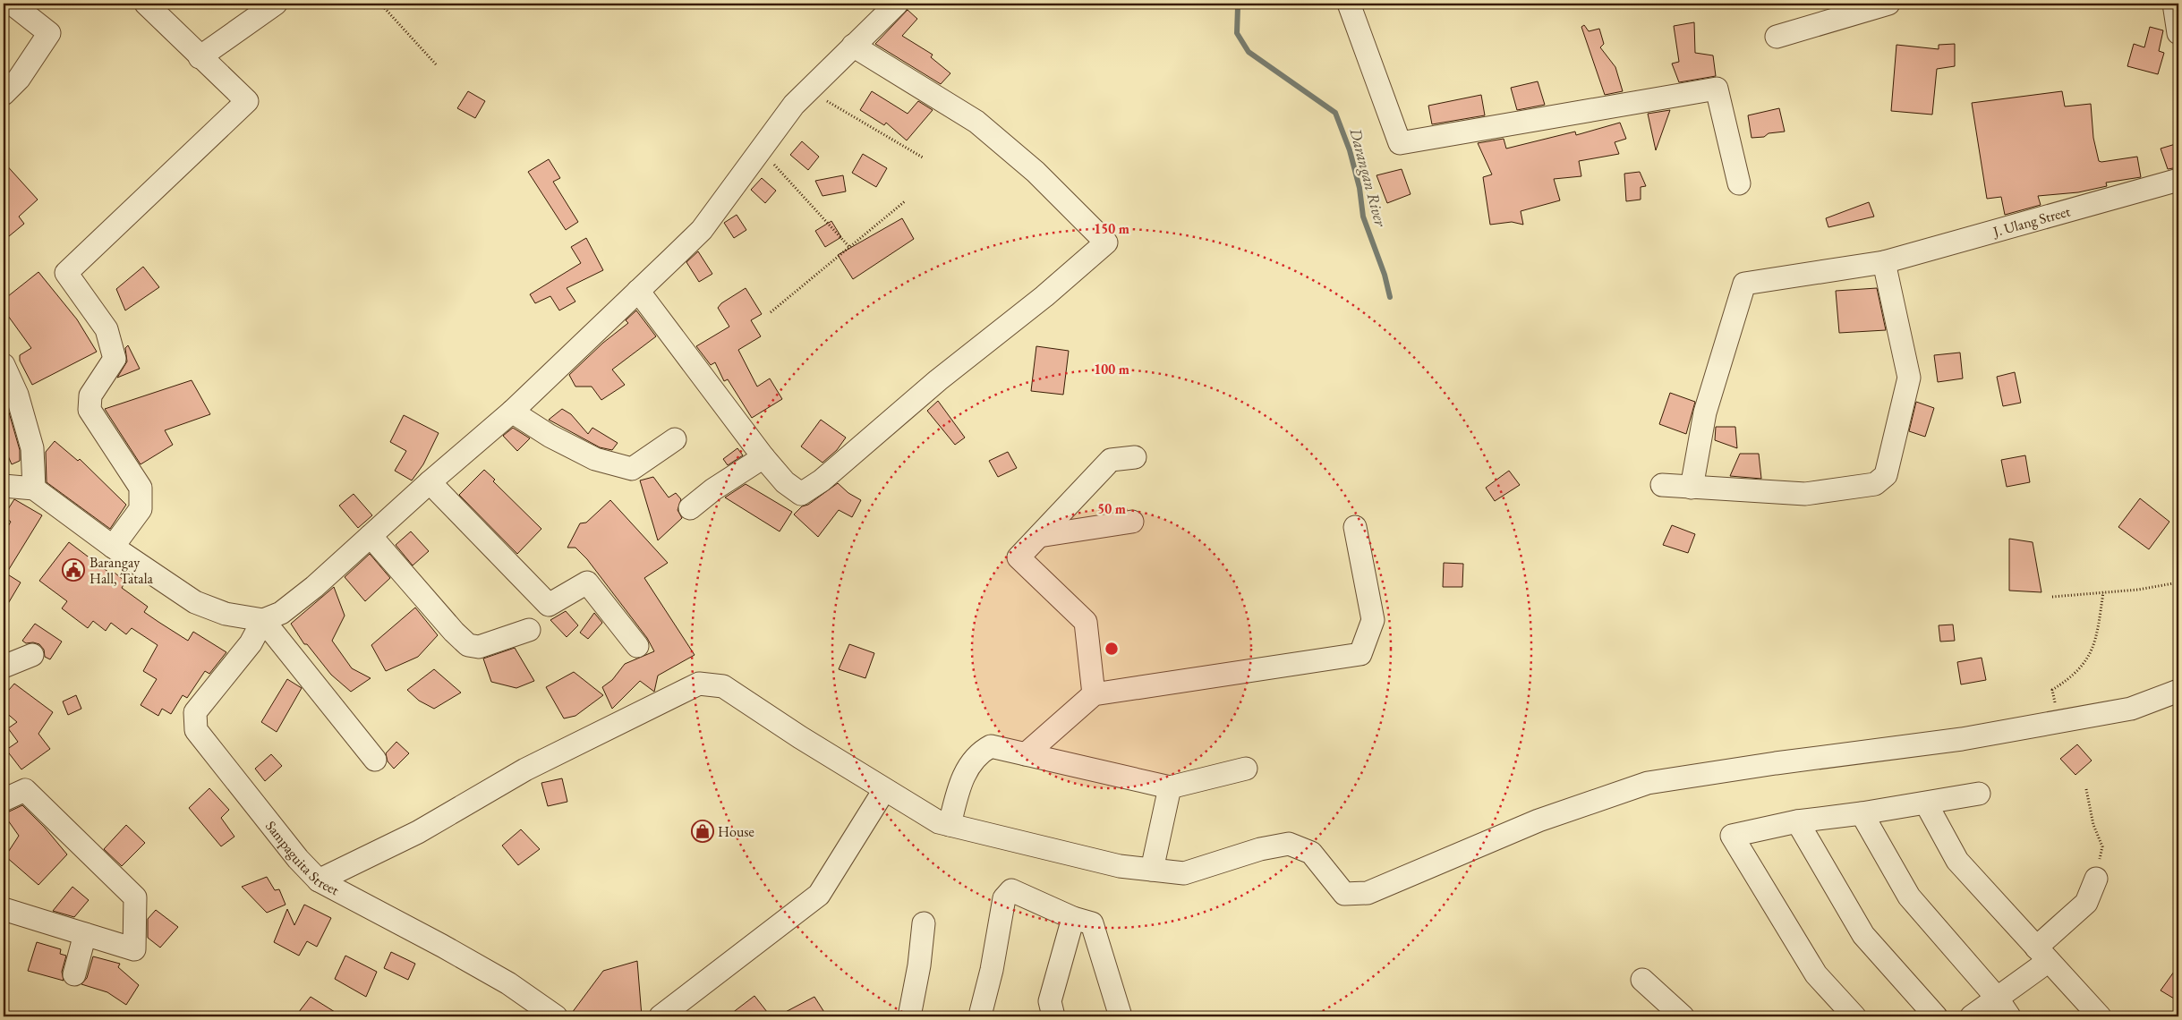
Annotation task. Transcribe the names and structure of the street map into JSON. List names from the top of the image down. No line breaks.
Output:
{"streets":{"street":["J. Ulang Street","Sampaguita Street"]},"water":["Darangan River"],"places":{"public building":["Barangay Hall, Tatala"],"shop":["House"]},"rings":["150 m","100 m","50 m"]}
